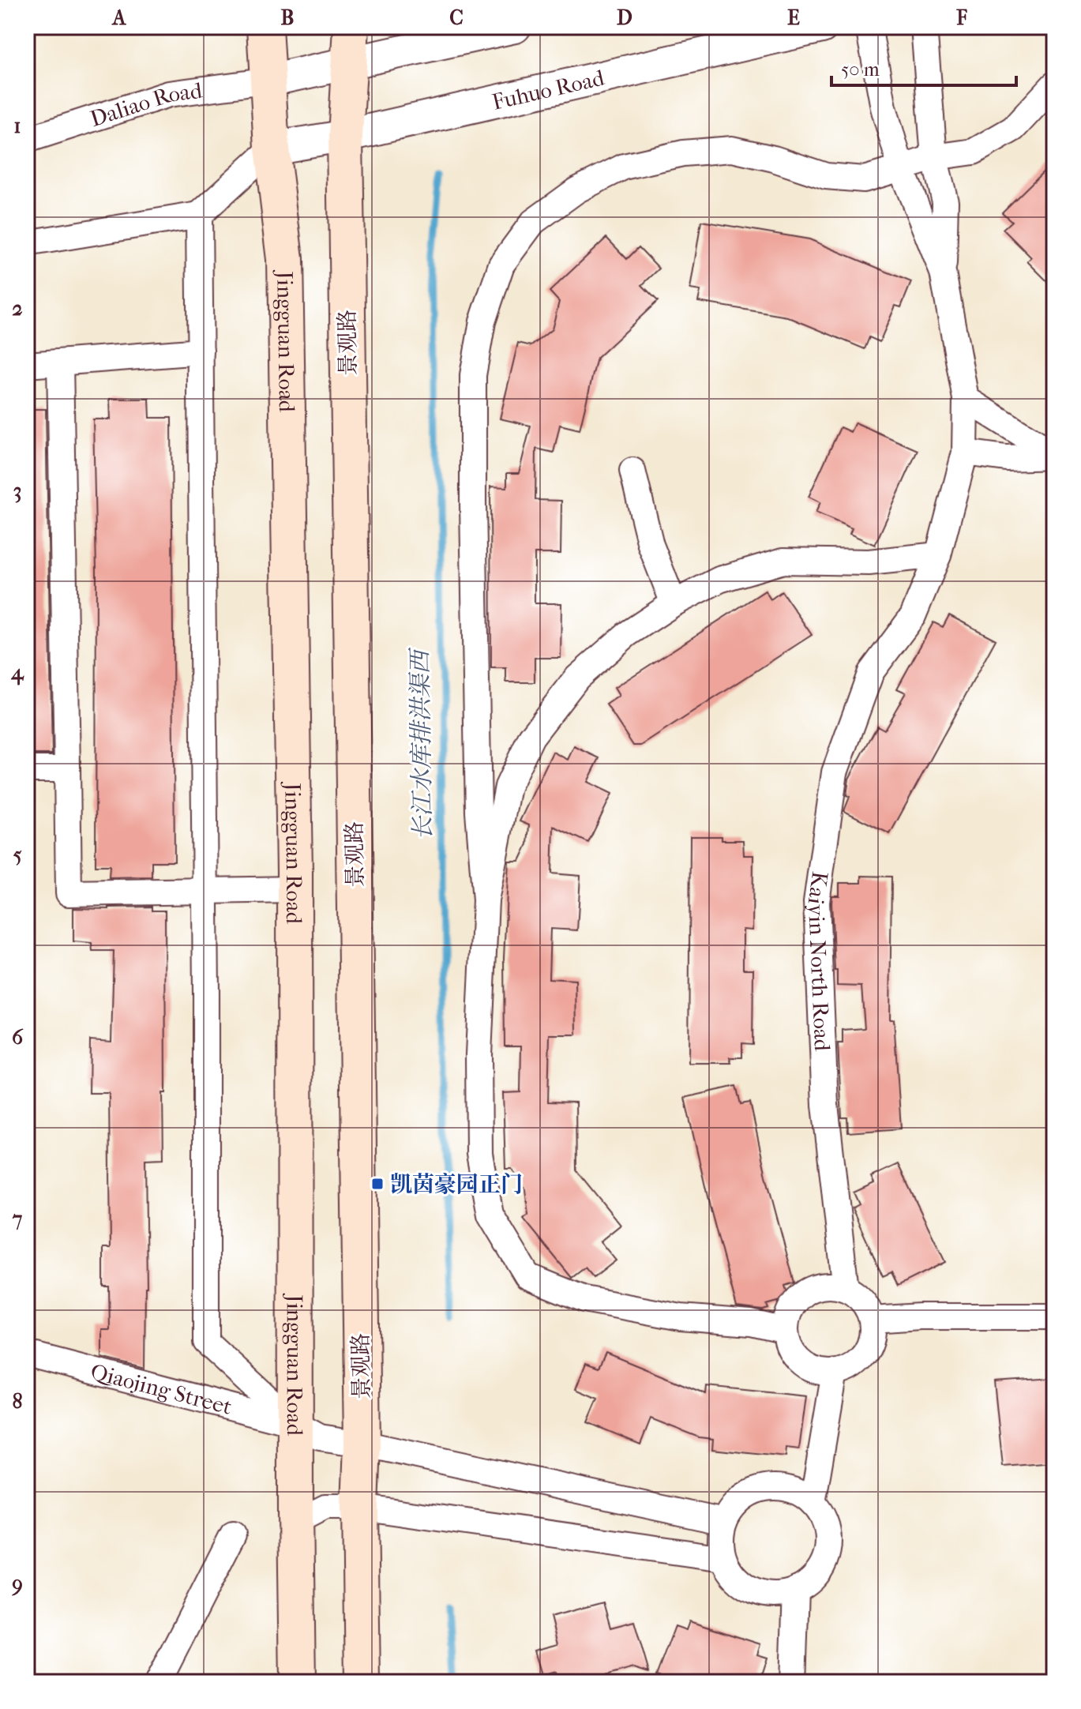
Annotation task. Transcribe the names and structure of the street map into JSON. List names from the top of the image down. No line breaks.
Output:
{"streets":{"main road":["Jingguan Road","景观路"],"street":["Fuhuo Road","Daliao Road","Kaiyin North Road","Qiaojing Street"]},"crossings":[["Fuhuo Road","Jingguan Road"],["Fuhuo Road","景观路"],["Daliao Road","Jingguan Road"],["Jingguan Road","Qiaojing Street"]],"water":["长江水库排洪渠西"],"places":{"transit":["凯茵豪园正门"]},"scale_bar":"50 m","grid":{"columns":["A","B","C","D","E","F"],"rows":["1","2","3","4","5","6","7","8","9"]}}
